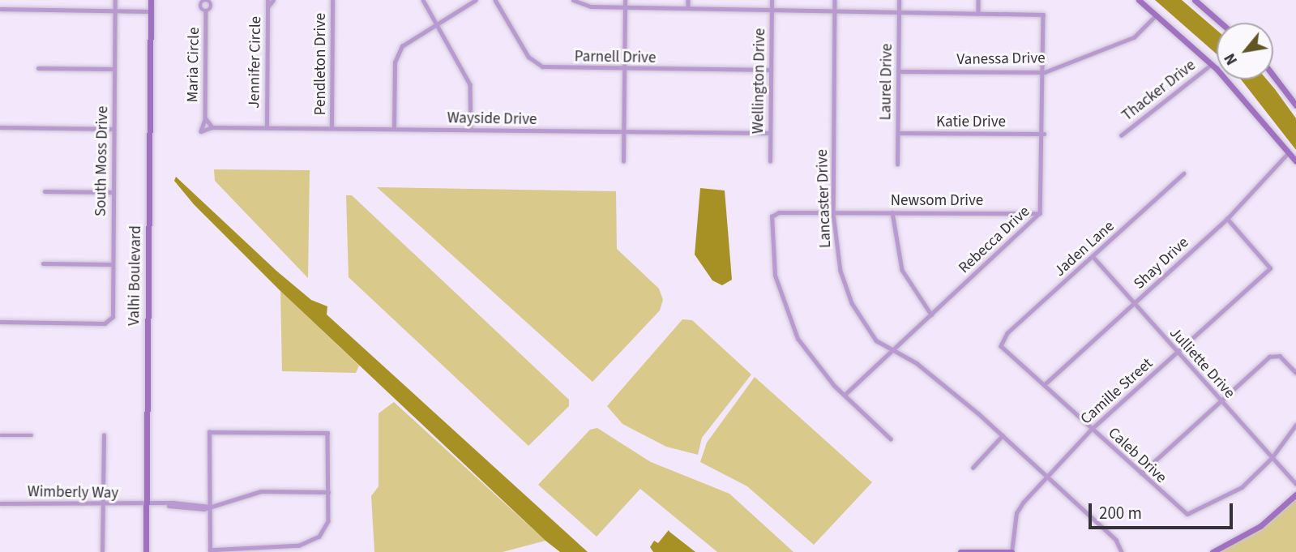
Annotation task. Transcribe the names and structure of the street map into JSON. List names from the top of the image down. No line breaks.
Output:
{"streets":{"street":["Parnell Drive","Vanessa Drive","Jennifer Circle","Pendleton Drive","Maria Circle","Wellington Drive","Laurel Drive","Thacker Drive","Wayside Drive","Katie Drive","South Moss Drive","Lancaster Drive","Newsom Drive","Rebecca Drive","Jaden Lane","Shay Drive","Valhi Boulevard","Julliette Drive","Camille Street","Caleb Drive","Wimberly Way"]},"crossings":[["Parnell Drive","Wellington Drive"],["Vanessa Drive","Laurel Drive"],["Vanessa Drive","Rebecca Drive"],["Jennifer Circle","Wayside Drive"],["Pendleton Drive","Wayside Drive"],["Maria Circle","Wayside Drive"],["Wellington Drive","Wayside Drive"],["Laurel Drive","Katie Drive"],["Katie Drive","Rebecca Drive"],["Lancaster Drive","Newsom Drive"],["Lancaster Drive","Rebecca Drive"],["Lancaster Drive","Camille Street"],["Newsom Drive","Rebecca Drive"],["Jaden Lane","Julliette Drive"],["Jaden Lane","Caleb Drive"],["Shay Drive","Julliette Drive"],["Shay Drive","Camille Street"],["Shay Drive","Caleb Drive"],["Valhi Boulevard","Wimberly Way"],["Julliette Drive","Camille Street"],["Julliette Drive","Caleb Drive"],["Camille Street","Caleb Drive"]],"scale_bar":"200 m","north":"bottom left"}
